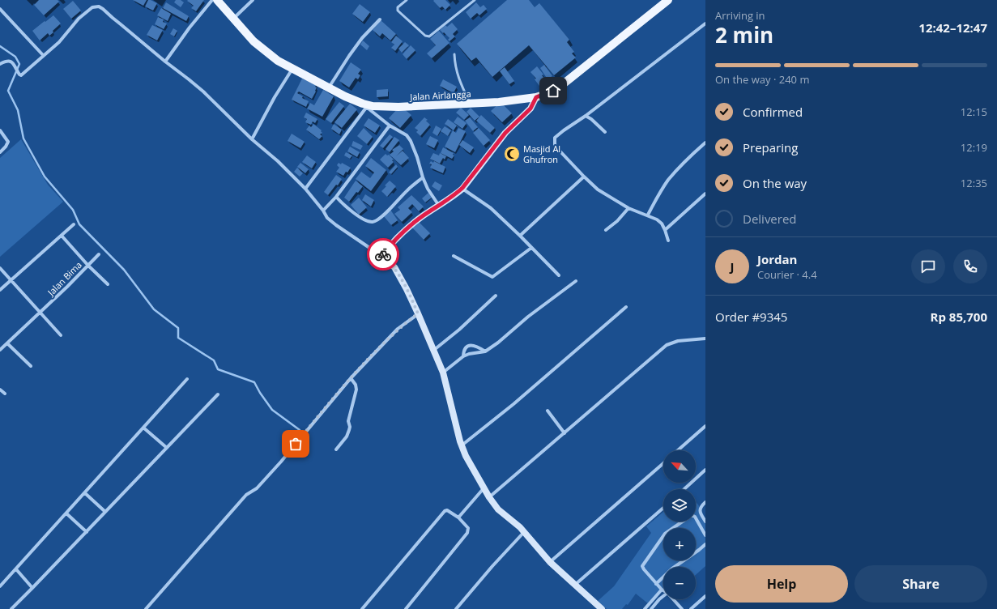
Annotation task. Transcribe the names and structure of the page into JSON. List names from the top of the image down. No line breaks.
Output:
{"streets":{"main road":["Jalan Airlangga"],"street":["Jalan Bima"]},"places":{"mosque":["Masjid Al Ghufron"]},"north":"top left","page":{"heading":["2 min","Arriving in","12:42–12:47"],"panel":["Jordan","Courier · 4.4","Order #9345","Rp 85,700"],"bar":"On the way · 240 m","list":[["Confirmed","12:15"],["Preparing","12:19"],["On the way","12:35"],"Delivered"],"round":"J","map_buttons":["+","−"],"buttons":["Help","Share"]}}
